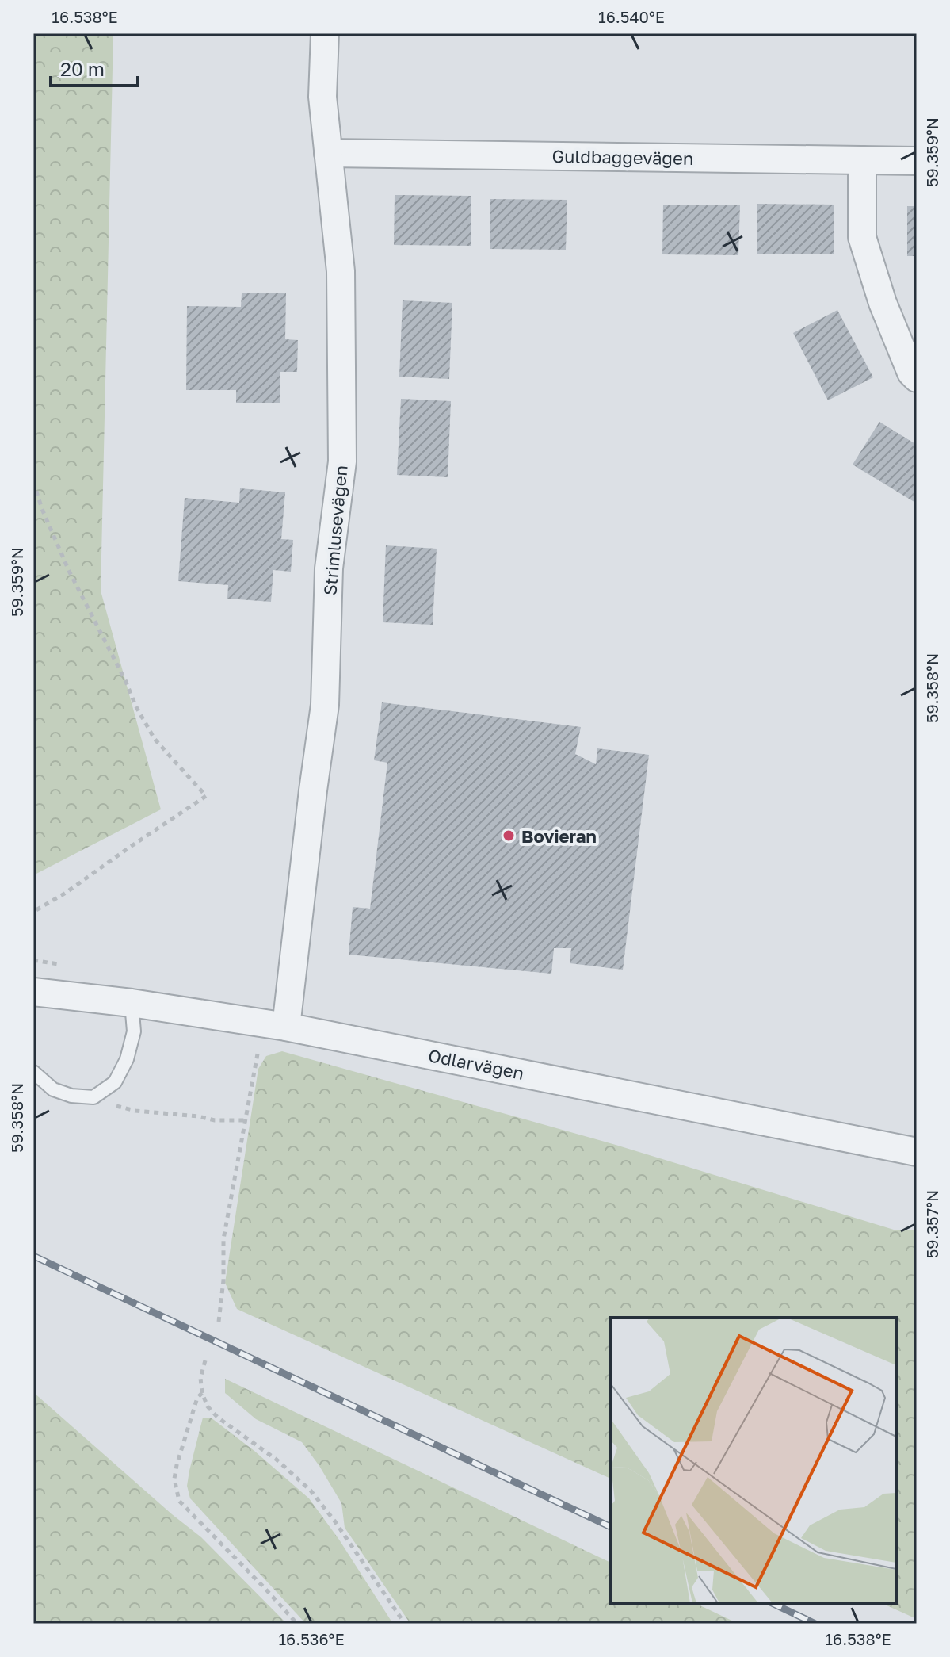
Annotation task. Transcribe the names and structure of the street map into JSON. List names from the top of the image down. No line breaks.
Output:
{"streets":{"street":["Guldbaggevägen","Strimlusevägen","Odlarvägen"]},"crossings":[["Guldbaggevägen","Strimlusevägen"],["Strimlusevägen","Odlarvägen"]],"places":["Bovieran"],"scale_bar":"20 m","coordinates":["16.538°E","16.540°E","59.359°N","59.358°N","59.357°N","16.536°E"]}
